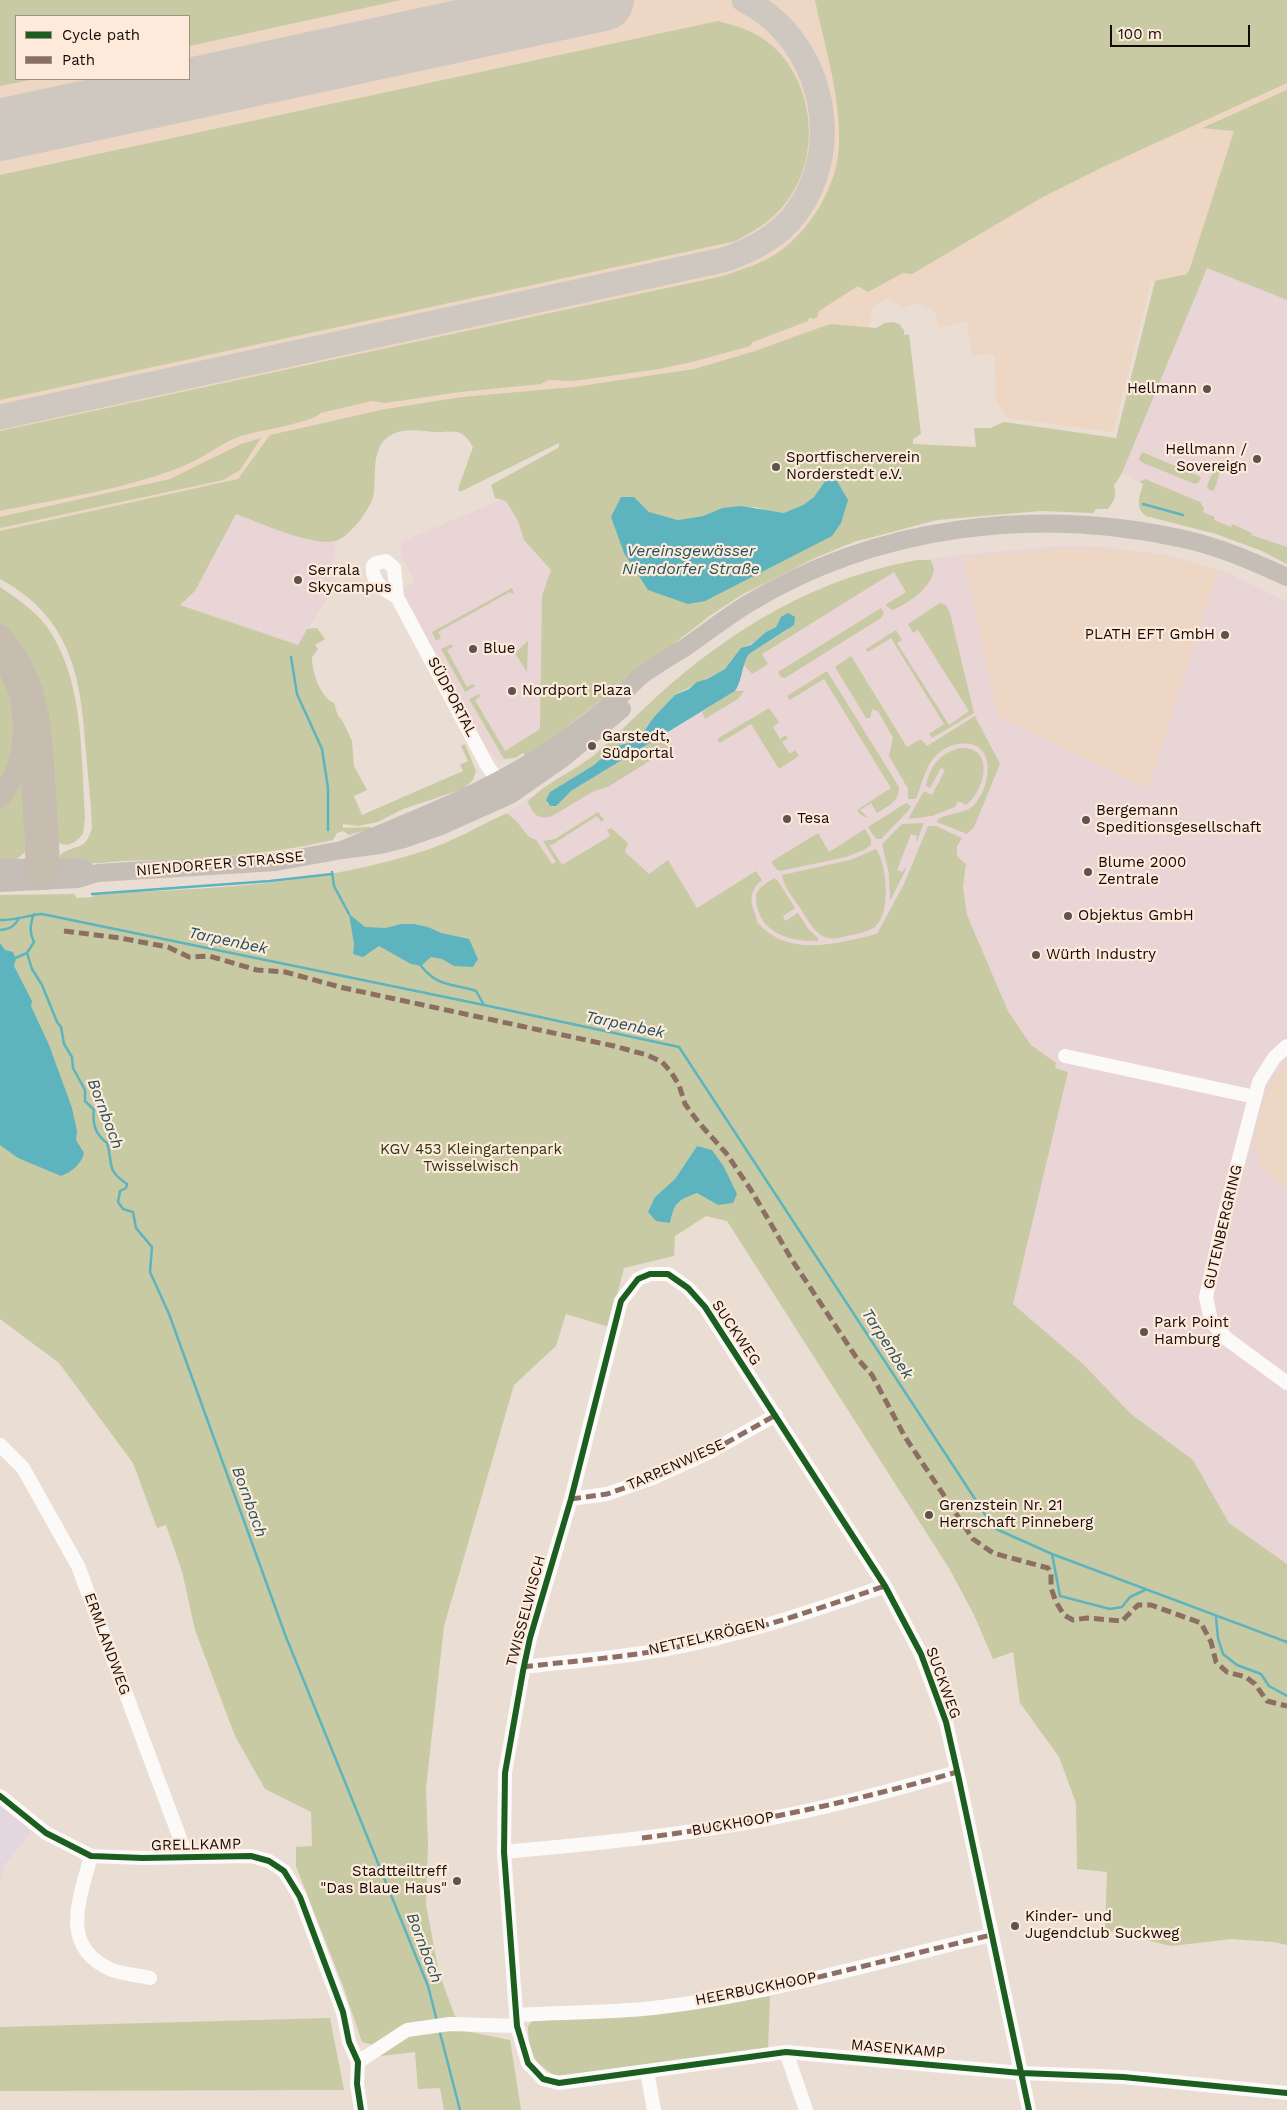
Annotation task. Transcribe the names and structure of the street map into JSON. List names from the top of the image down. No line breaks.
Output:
{"streets":{"main road":["NIENDORFER STRASSE"],"street":["SÜDPORTAL","GUTENBERGRING","SUCKWEG","TARPENWIESE","TWISSELWISCH","NETTELKRÖGEN","ERMLANDWEG","BUCKHOOP","GRELLKAMP","HEERBUCKHOOP","MASENKAMP"]},"crossings":[["SÜDPORTAL","NIENDORFER STRASSE"],["SUCKWEG","TARPENWIESE"],["SUCKWEG","TWISSELWISCH"],["SUCKWEG","NETTELKRÖGEN"],["SUCKWEG","BUCKHOOP"],["SUCKWEG","HEERBUCKHOOP"],["SUCKWEG","MASENKAMP"],["TARPENWIESE","TWISSELWISCH"],["TWISSELWISCH","NETTELKRÖGEN"],["TWISSELWISCH","BUCKHOOP"],["TWISSELWISCH","HEERBUCKHOOP"],["TWISSELWISCH","MASENKAMP"],["ERMLANDWEG","GRELLKAMP"],["GRELLKAMP","HEERBUCKHOOP"]],"water":["Vereinsgewässer Niendorfer Straße","Tarpenbek","Bornbach"],"parks":["KGV 453 Kleingartenpark Twisselwisch"],"places":["Hellmann","Hellmann / Sovereign","Sportfischerverein Norderstedt e.V.","Serrala Skycampus","PLATH EFT GmbH","Blue","Nordport Plaza","Garstedt, Südportal","Tesa","Bergemann Speditionsgesellschaft","Blume 2000 Zentrale","Objektus GmbH","Würth Industry","Park Point Hamburg","Grenzstein Nr. 21 Herrschaft Pinneberg","Stadtteiltreff \"Das Blaue Haus\"","Kinder- und Jugendclub Suckweg"],"legend":["Cycle path","Path"],"scale_bar":"100 m"}
